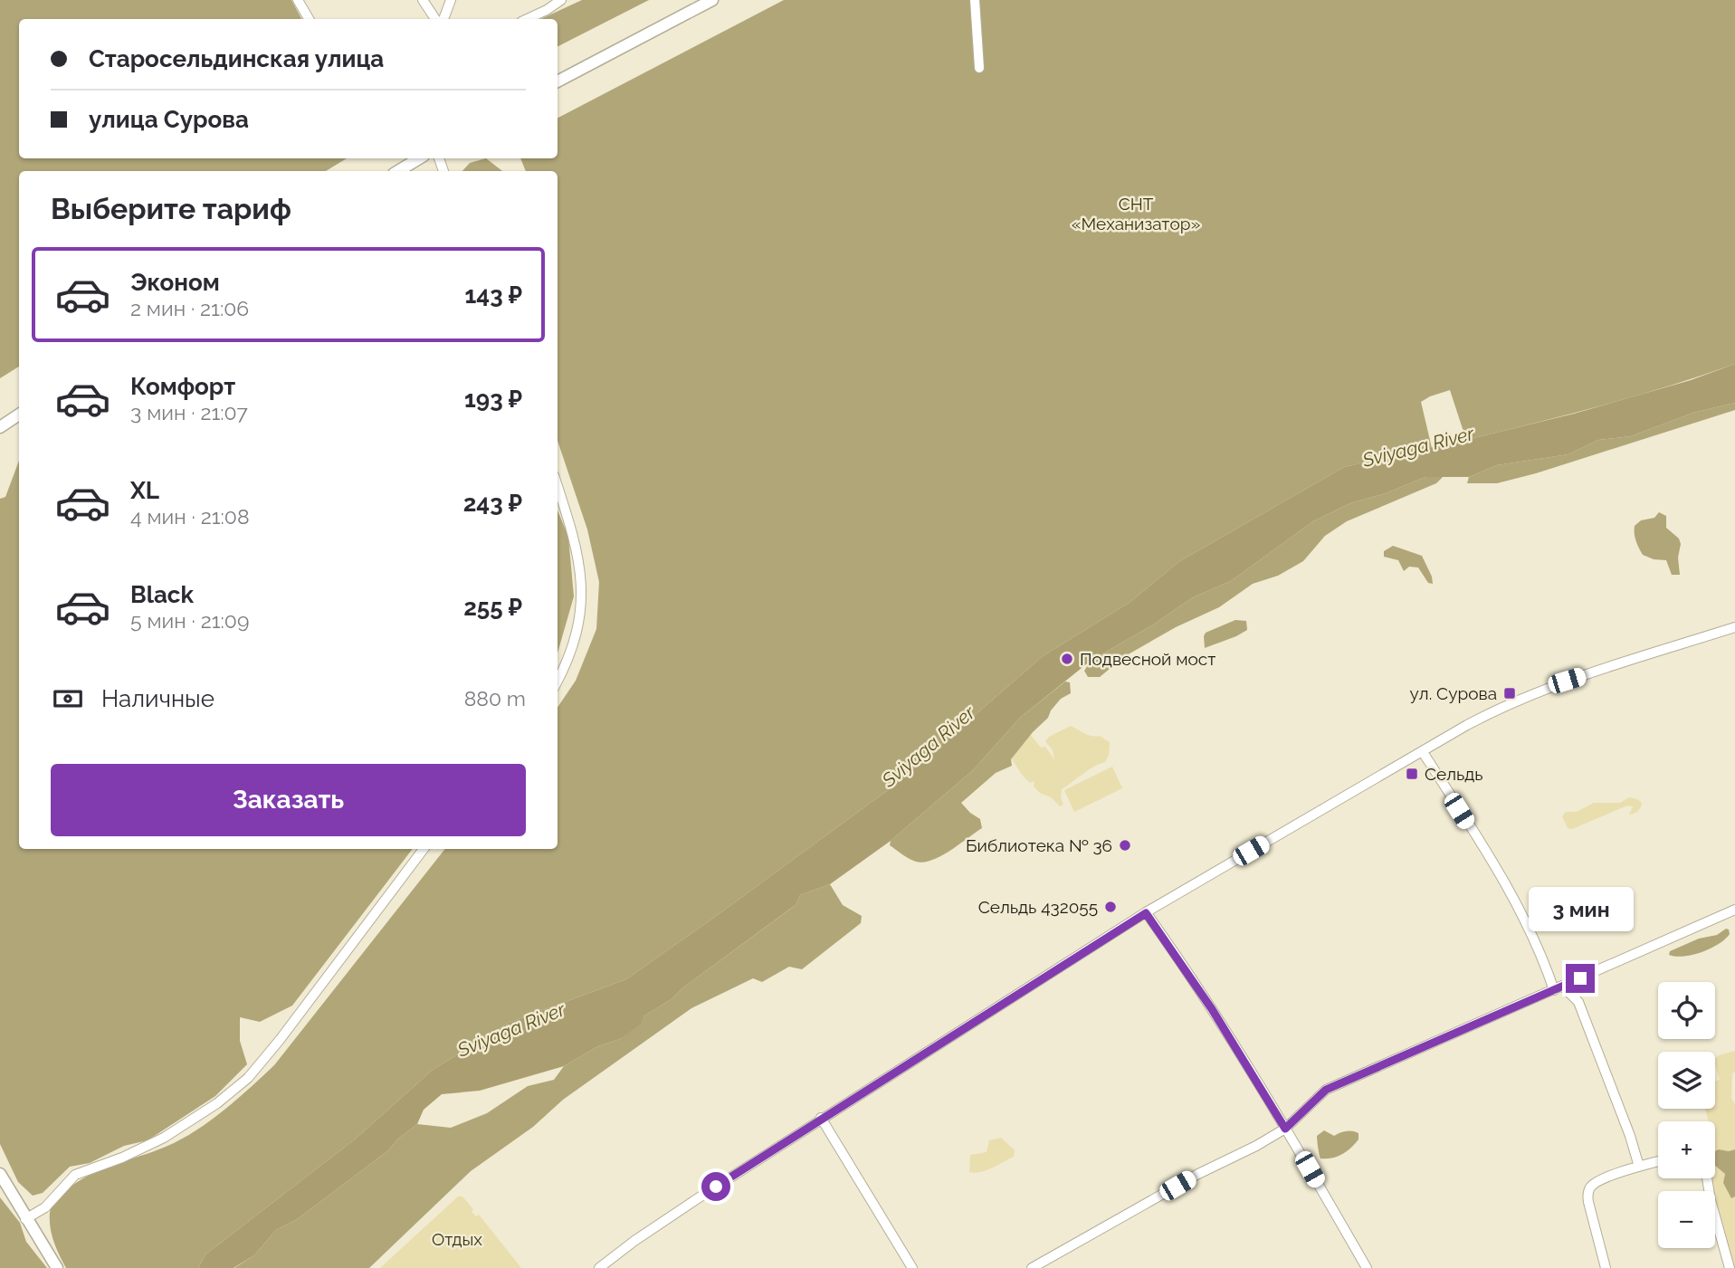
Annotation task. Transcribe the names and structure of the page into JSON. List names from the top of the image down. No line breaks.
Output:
{"water":["Sviyaga River"],"parks":["СНТ «Механизатор»","Отдых"],"places":{"other":["Подвесной мост","Библиотека № 36","Сельдь 432055"],"transit":["ул. Сурова","Сельдь"]},"page":{"banner":["Старосельдинская улица","улица Сурова"],"heading":"Выберите тариф","list":[{"name":"Эконом","note":"2 мин · 21:06","value":"143 ₽"},{"name":"Комфорт","note":"3 мин · 21:07","value":"193 ₽"},{"name":"XL","note":"4 мин · 21:08","value":"243 ₽"},{"name":"Black","note":"5 мин · 21:09","value":"255 ₽"}],"pay":["Наличные","880 m"],"buttons":"Заказать","bubble":"3 мин","map_buttons":["+","−"]}}
